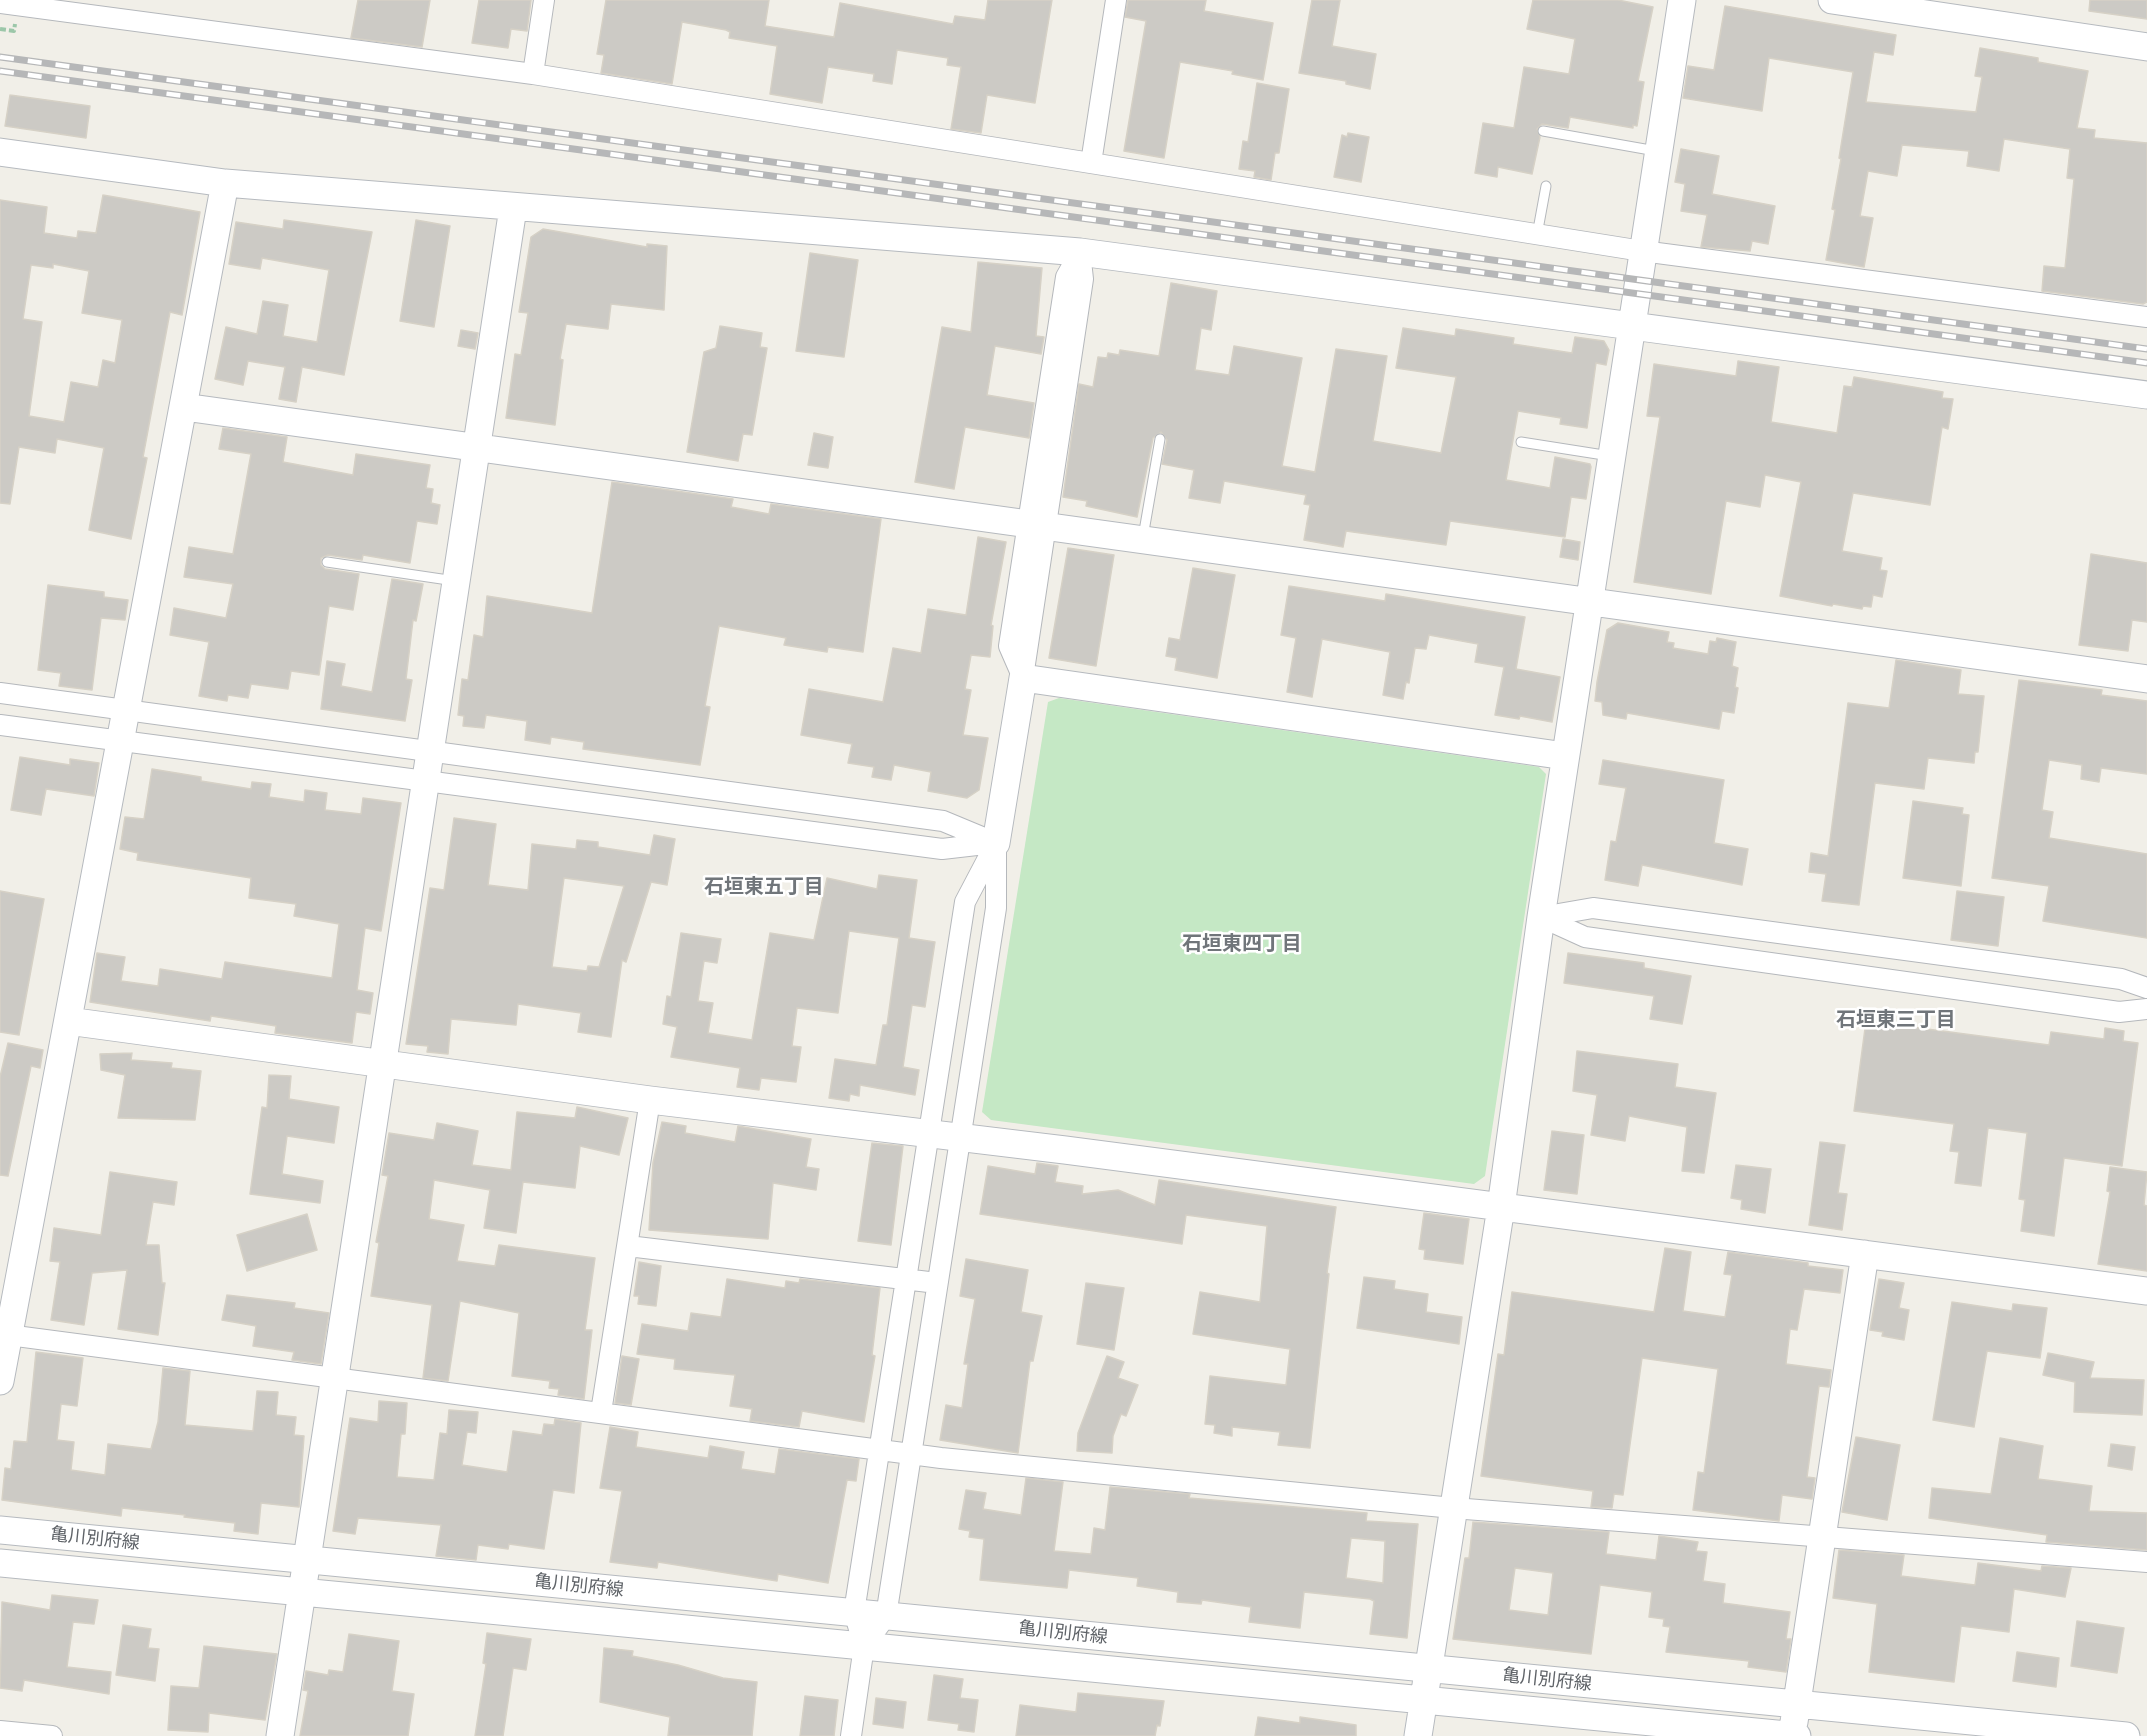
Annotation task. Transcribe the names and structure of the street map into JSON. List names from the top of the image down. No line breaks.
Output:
{"streets":{"street":["亀川別府線"]},"districts":["石垣東五丁目","石垣東四丁目","石垣東三丁目"]}
